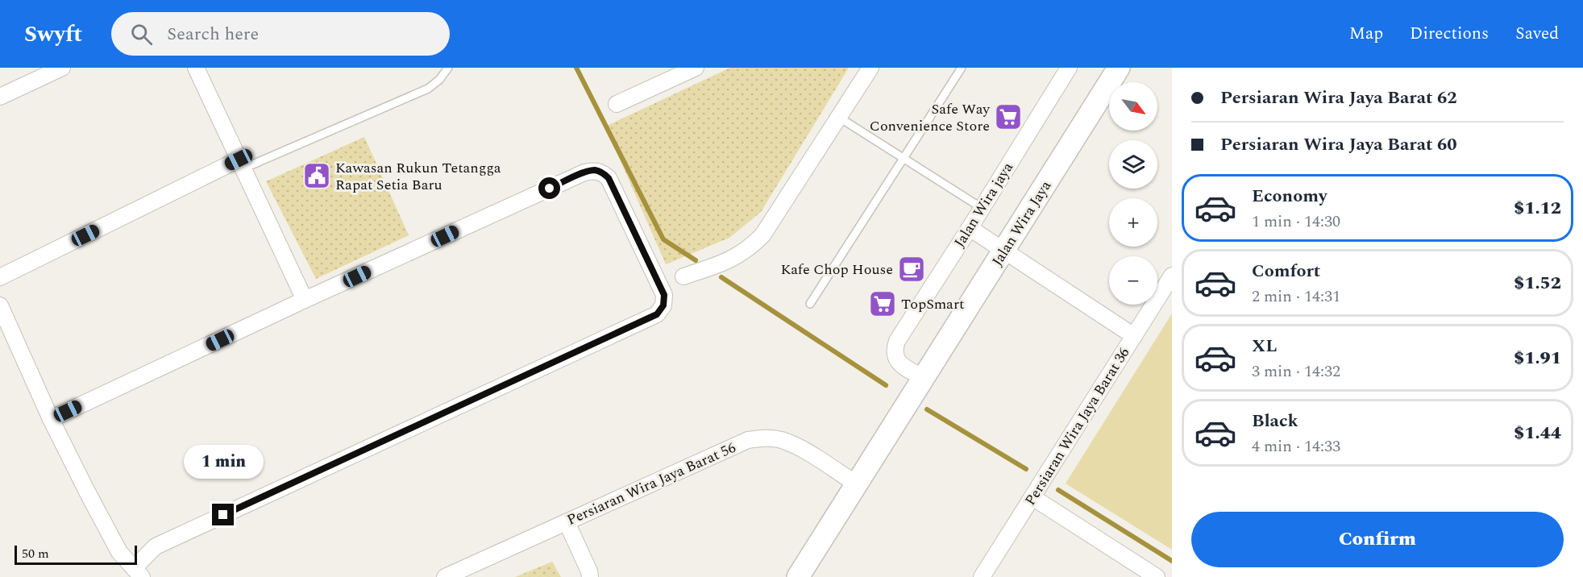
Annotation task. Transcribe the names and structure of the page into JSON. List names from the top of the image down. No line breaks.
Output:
{"streets":{"street":["Jalan Wira jaya","Jalan Wira Jaya","Persiaran Wira Jaya Barat 36","Persiaran Wira Jaya Barat 56"]},"crossings":[["Jalan Wira jaya","Jalan Wira Jaya"],["Jalan Wira Jaya","Persiaran Wira Jaya Barat 56"]],"places":{"supermarket":["Safe Way Convenience Store","TopSmart"],"public building":["Kawasan Rukun Tetangga Rapat Setia Baru"],"cafe":["Kafe Chop House"]},"scale_bar":"50 m","north":"bottom right","page":{"header":"Swyft","search":"Search here","nav":["Map","Directions","Saved"],"banner":["Persiaran Wira Jaya Barat 62","Persiaran Wira Jaya Barat 60"],"map_buttons":["+","−"],"list":[{"name":"Economy","note":"1 min · 14:30","value":"$1.12"},{"name":"Comfort","note":"2 min · 14:31","value":"$1.52"},{"name":"XL","note":"3 min · 14:32","value":"$1.91"},{"name":"Black","note":"4 min · 14:33","value":"$1.44"}],"bubble":"1 min","buttons":"Confirm","scale":"50 m"}}
